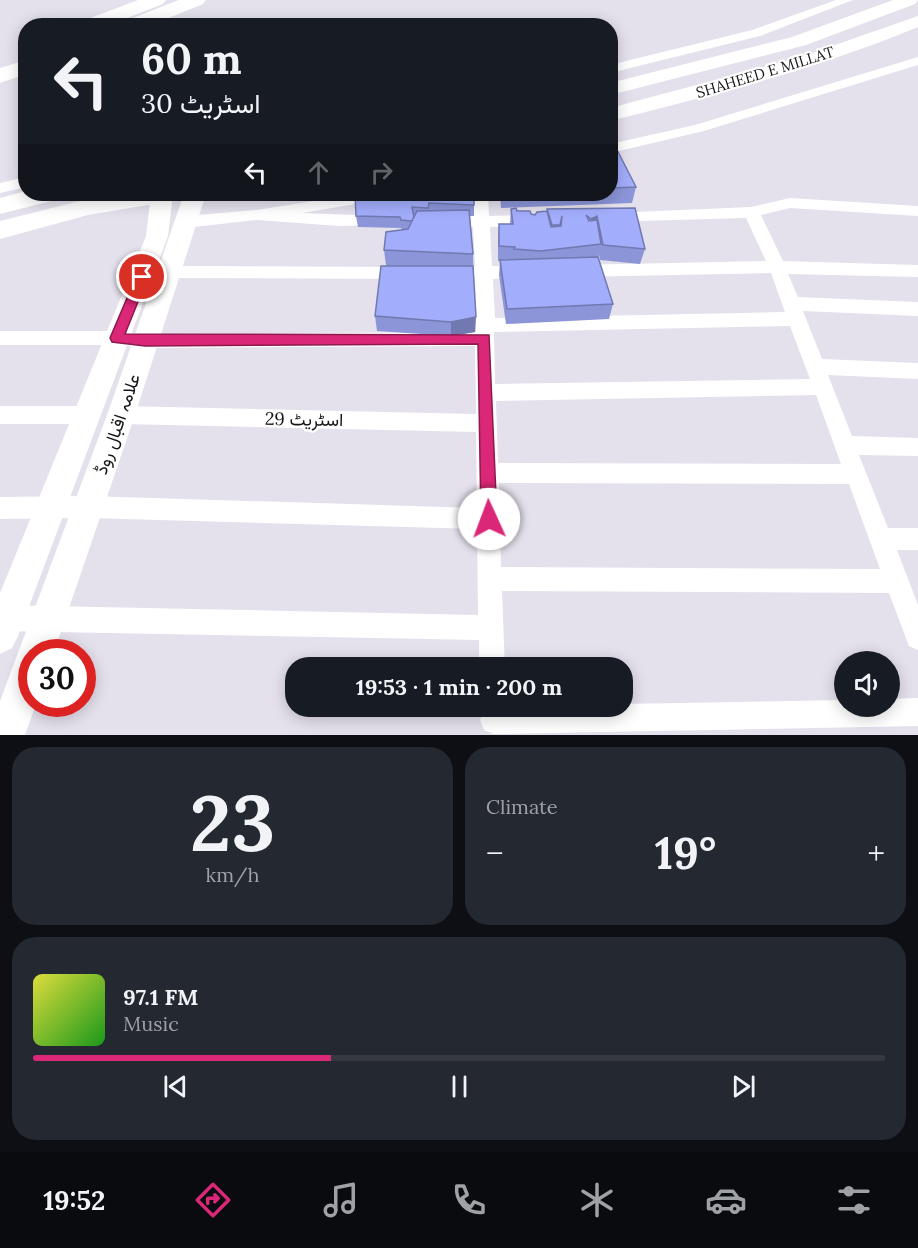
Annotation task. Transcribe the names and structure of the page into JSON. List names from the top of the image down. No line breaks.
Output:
{"streets":{"main road":["SHAHEED E MILLAT"],"street":["اسٹریٹ 29","علامہ اقبال روڈ"]},"crossings":[["اسٹریٹ 29","علامہ اقبال روڈ"]],"page":{"turn":["60 m","اسٹریٹ 30"],"limit":"30","trip":"19:53 · 1 min · 200 m","tile":[["23","km/h"],"Climate"],"heat":["−","19°","+"],"song":["97.1 FM","Music"],"tabs":"19:52"}}
